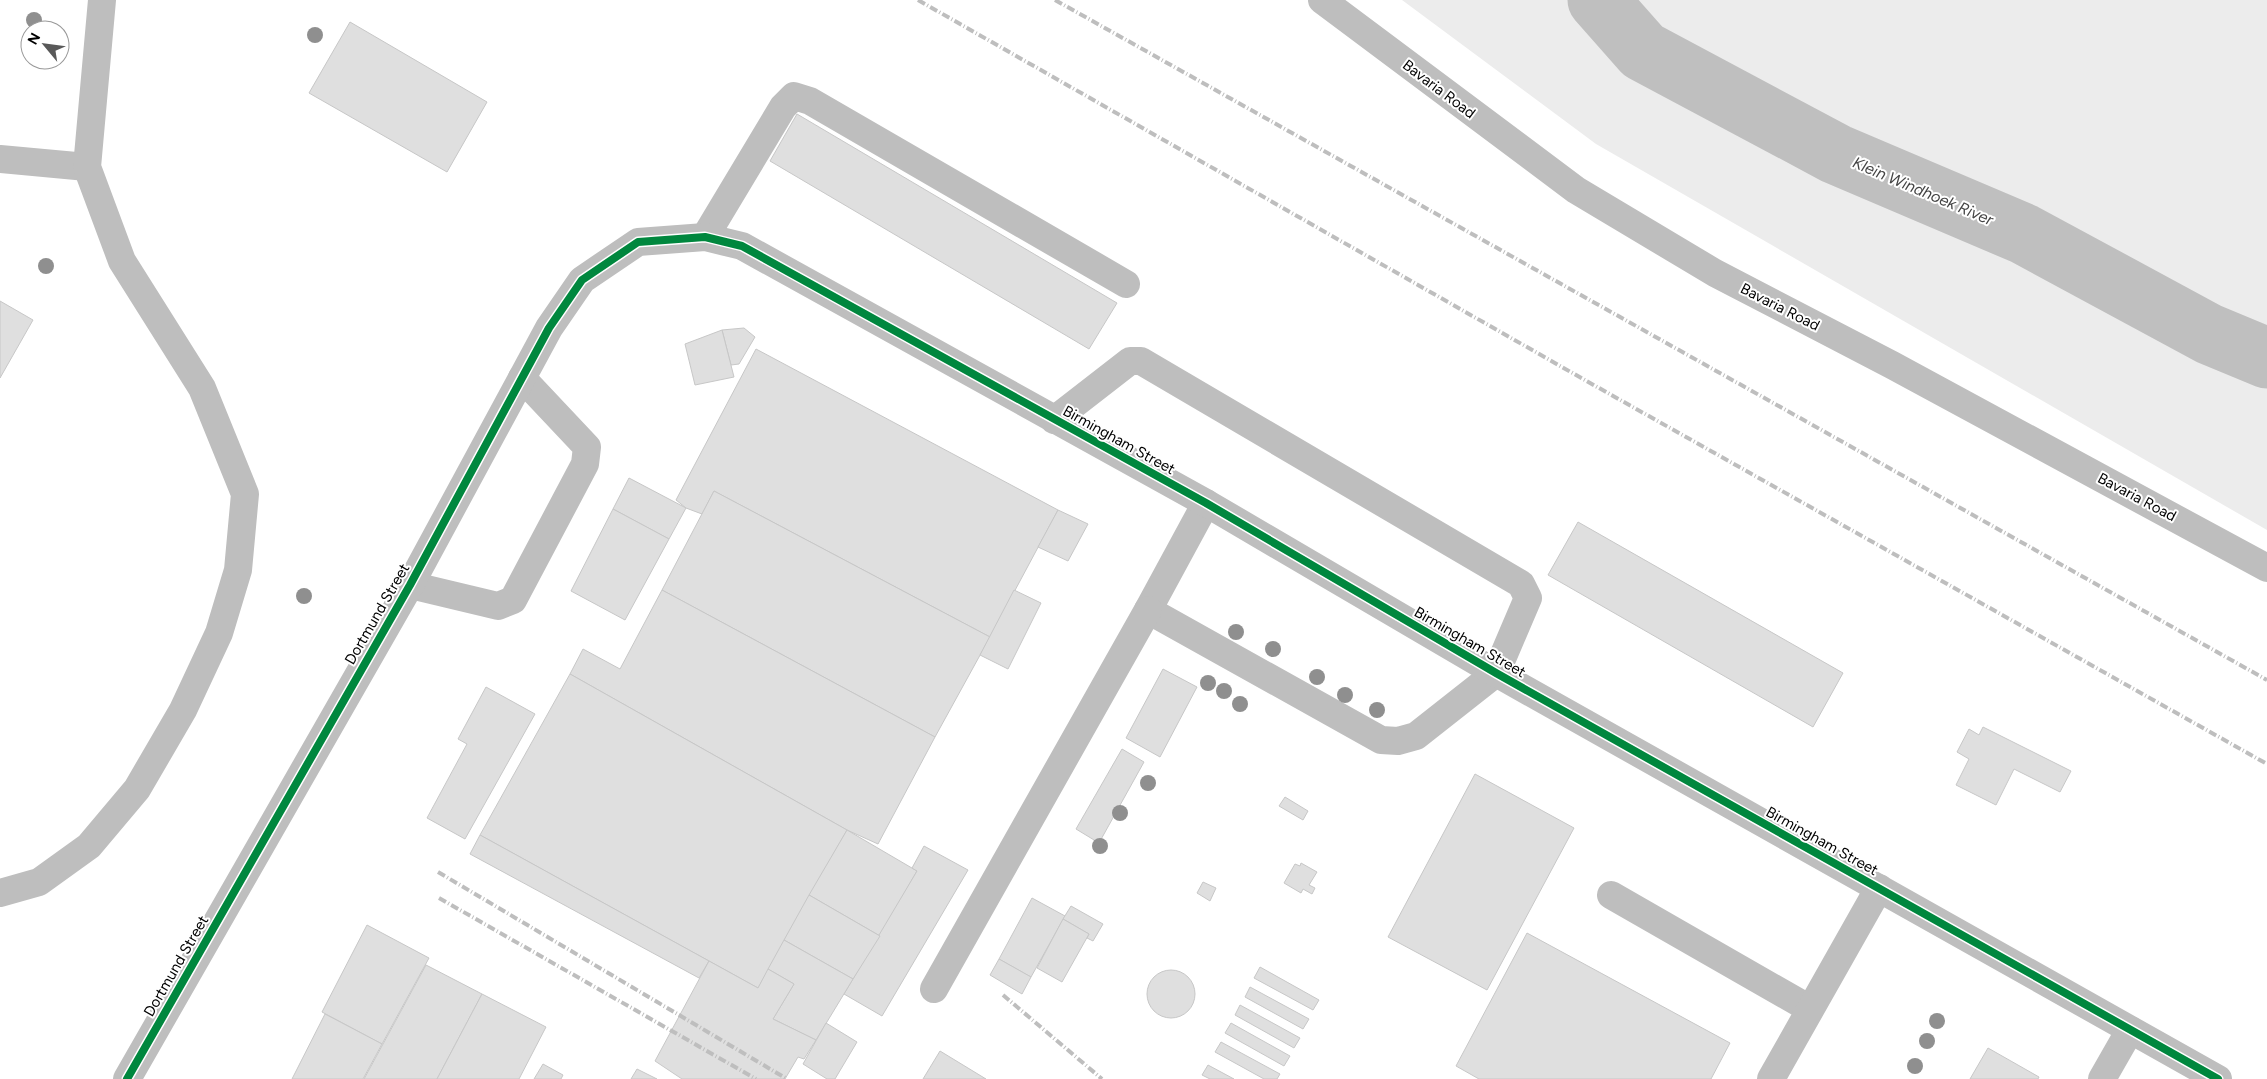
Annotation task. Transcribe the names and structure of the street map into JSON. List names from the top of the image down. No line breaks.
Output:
{"streets":{"street":["Bavaria Road","Birmingham Street","Dortmund Street"]},"crossings":[["Birmingham Street","Dortmund Street"]],"water":["Klein Windhoek River"],"north":"top left"}
